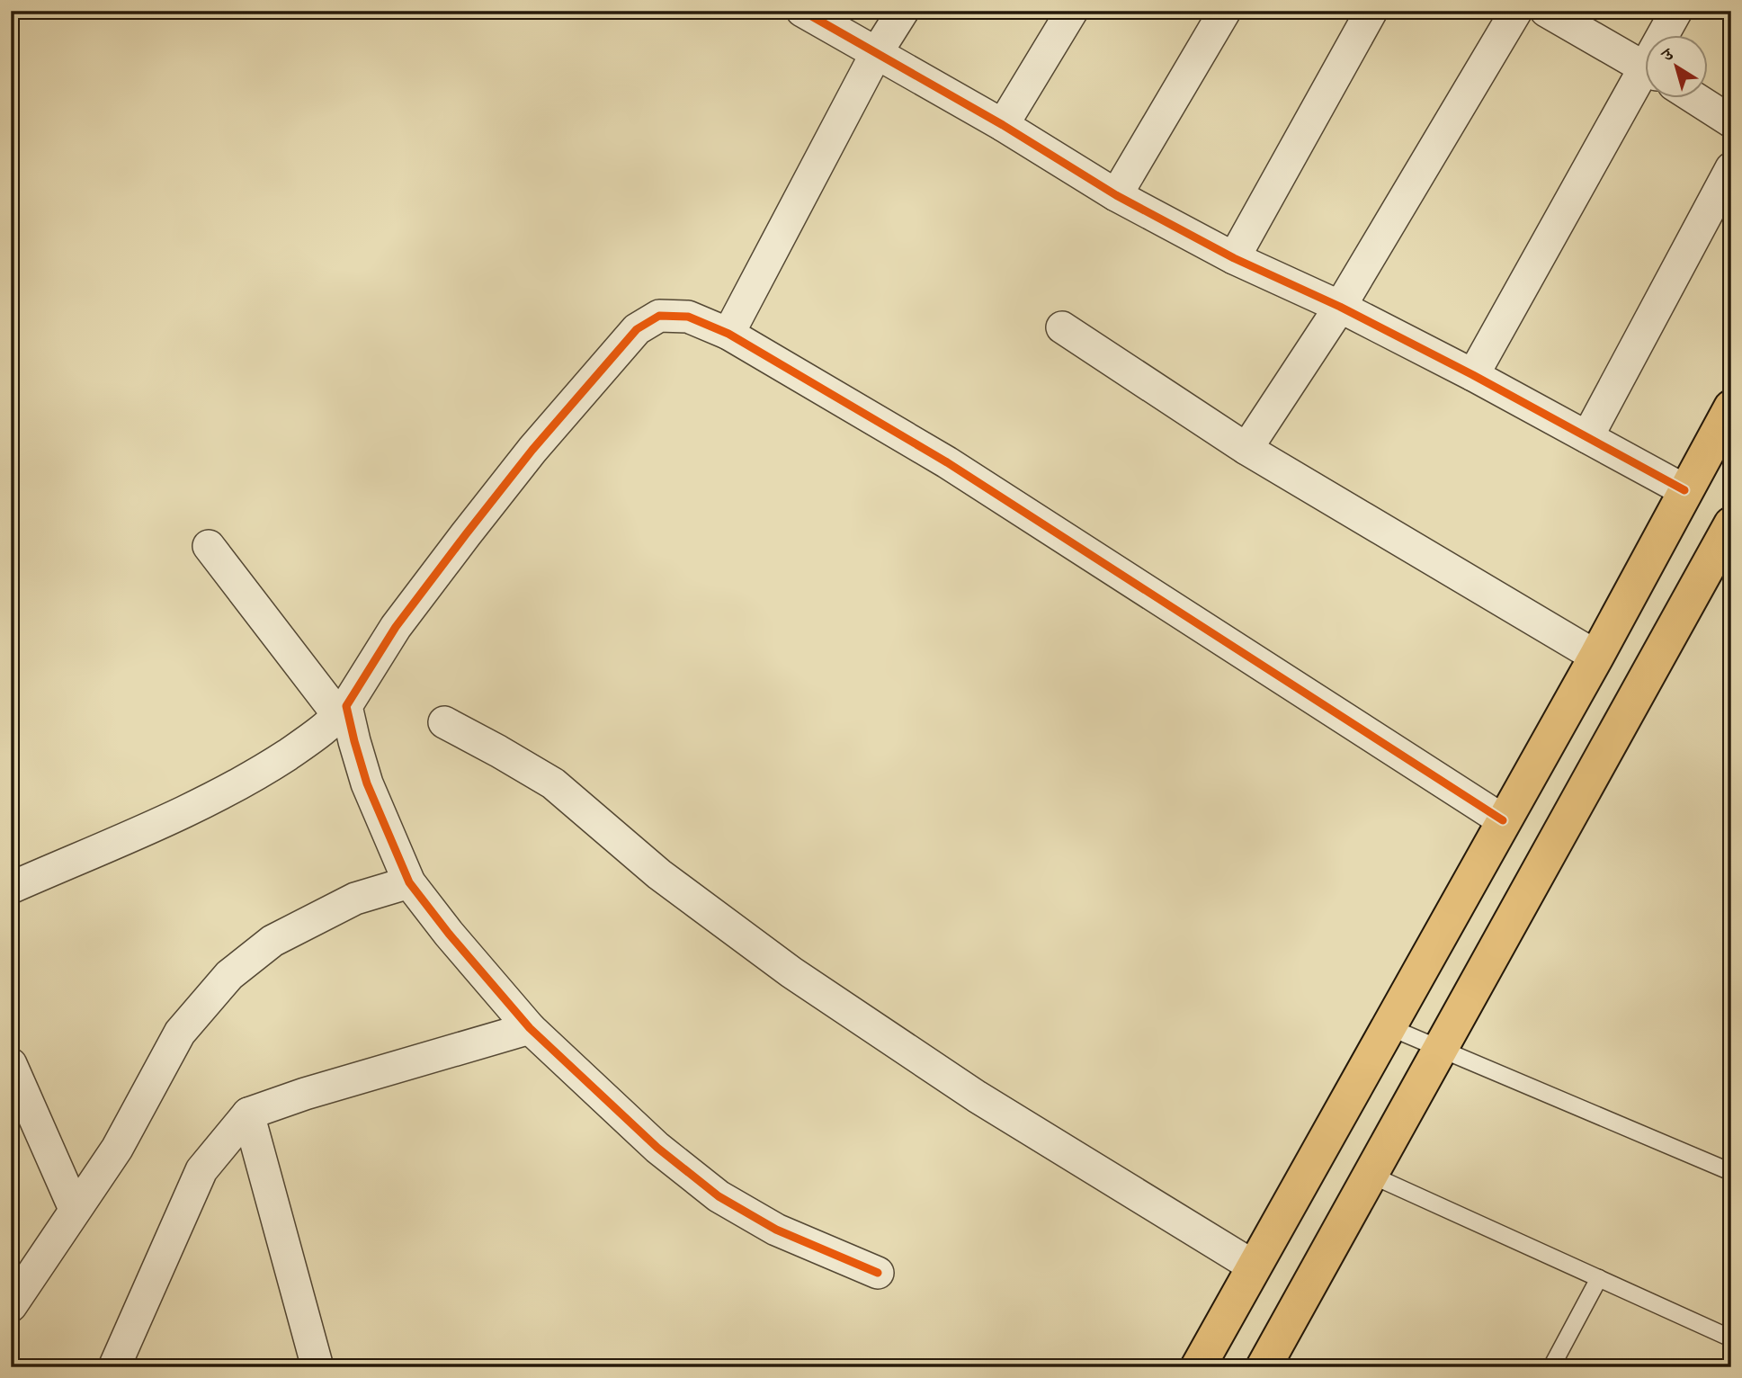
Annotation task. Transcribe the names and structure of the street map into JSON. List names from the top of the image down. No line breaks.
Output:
{"north":"top left"}
